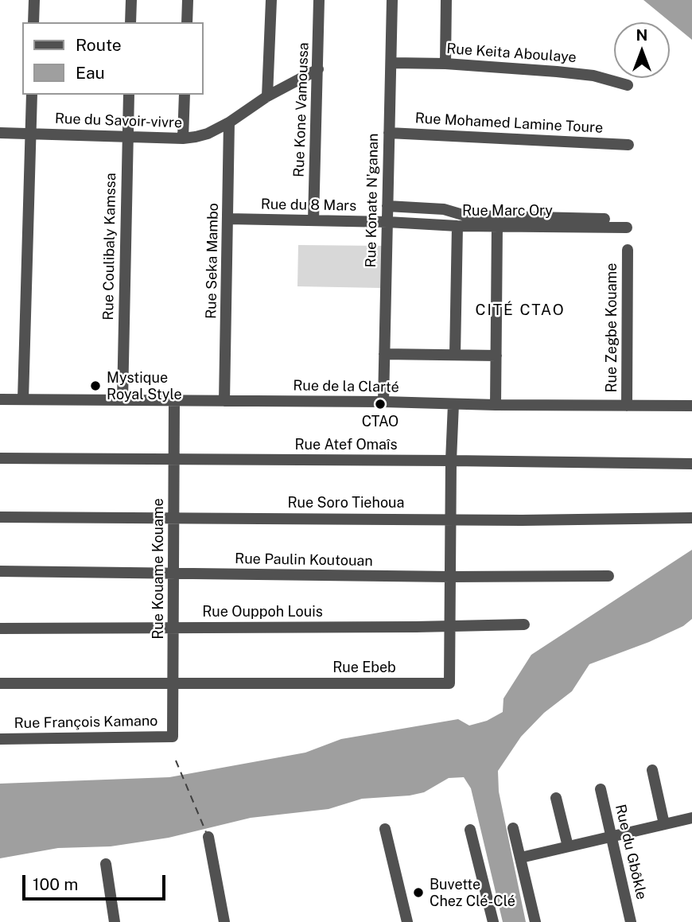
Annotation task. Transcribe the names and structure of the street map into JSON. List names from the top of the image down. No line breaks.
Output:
{"streets":{"street":["Rue Keita Aboulaye","Rue Kone Vamoussa","Rue du Savoir-vivre","Rue Mohamed Lamine Toure","Rue Konate N'ganan","Rue du 8 Mars","Rue Marc Ory","Rue Coulibaly Kamssa","Rue Seka Mambo","Rue Zegbe Kouame","Rue de la Clarté","Rue Atef Omaîs","Rue Soro Tiehoua","Rue Paulin Koutouan","Rue Kouame Kouame","Rue Ouppoh Louis","Rue Ebeb","Rue François Kamano","Rue du Gbôkle"]},"crossings":[["Rue Keita Aboulaye","Rue Konate N'ganan"],["Rue Kone Vamoussa","Rue du Savoir-vivre"],["Rue Kone Vamoussa","Rue du 8 Mars"],["Rue du Savoir-vivre","Rue Coulibaly Kamssa"],["Rue du Savoir-vivre","Rue Seka Mambo"],["Rue Mohamed Lamine Toure","Rue Konate N'ganan"],["Rue Konate N'ganan","Rue du 8 Mars"],["Rue Konate N'ganan","Rue Marc Ory"],["Rue Konate N'ganan","Rue de la Clarté"],["Rue du 8 Mars","Rue Marc Ory"],["Rue du 8 Mars","Rue Seka Mambo"],["Rue Coulibaly Kamssa","Rue de la Clarté"],["Rue Seka Mambo","Rue de la Clarté"],["Rue Zegbe Kouame","Rue de la Clarté"],["Rue de la Clarté","Rue Kouame Kouame"],["Rue de la Clarté","Rue Ebeb"],["Rue Atef Omaîs","Rue Kouame Kouame"],["Rue Atef Omaîs","Rue Ebeb"],["Rue Soro Tiehoua","Rue Kouame Kouame"],["Rue Soro Tiehoua","Rue Ebeb"],["Rue Paulin Koutouan","Rue Kouame Kouame"],["Rue Paulin Koutouan","Rue Ebeb"],["Rue Kouame Kouame","Rue Ouppoh Louis"],["Rue Kouame Kouame","Rue Ebeb"],["Rue Kouame Kouame","Rue François Kamano"],["Rue Ouppoh Louis","Rue Ebeb"]],"districts":["CITÉ CTAO"],"places":["Mystique Royal Style","CTAO","Buvette Chez Clé-Clé"],"legend":["Route","Eau"],"scale_bar":"100 m","north":"top"}
